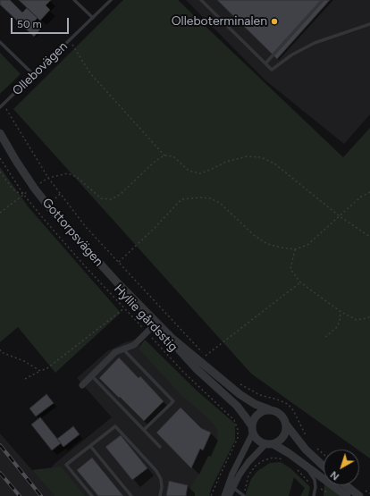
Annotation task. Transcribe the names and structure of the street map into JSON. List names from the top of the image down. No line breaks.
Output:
{"streets":{"street":["Gottorpsvägen"],"lane":["Ollebovägen"],"path":["Hyllie gårdsstig"]},"places":["Olleboterminalen"],"scale_bar":"50 m","north":"bottom left"}
